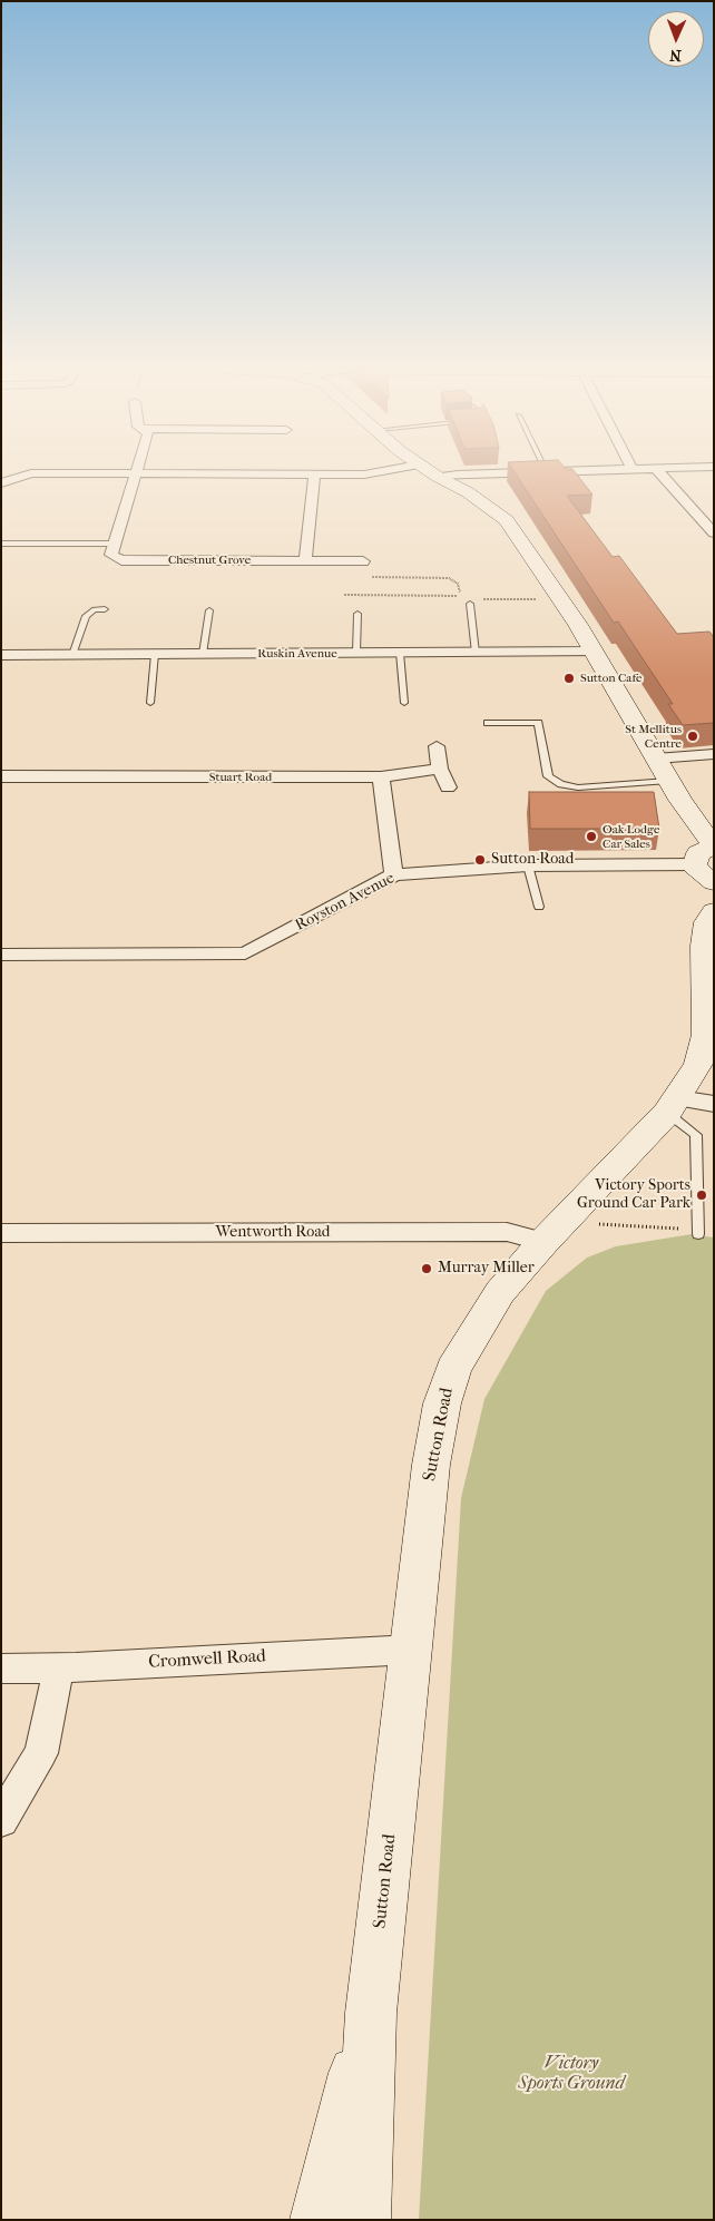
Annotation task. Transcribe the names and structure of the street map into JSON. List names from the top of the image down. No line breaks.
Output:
{"streets":{"main road":["Sutton Road"],"street":["Chestnut Grove","Ruskin Avenue","Stuart Road","Royston Avenue","Wentworth Road","Cromwell Road"]},"crossings":[["Wentworth Road","Sutton Road"],["Sutton Road","Cromwell Road"]],"parks":["Victory Sports Ground"],"places":["Sutton Cafe","St Mellitus Centre","Oak Lodge Car Sales","Sutton Road","Victory Sports Ground Car Park","Murray Miller"],"north":"bottom"}
